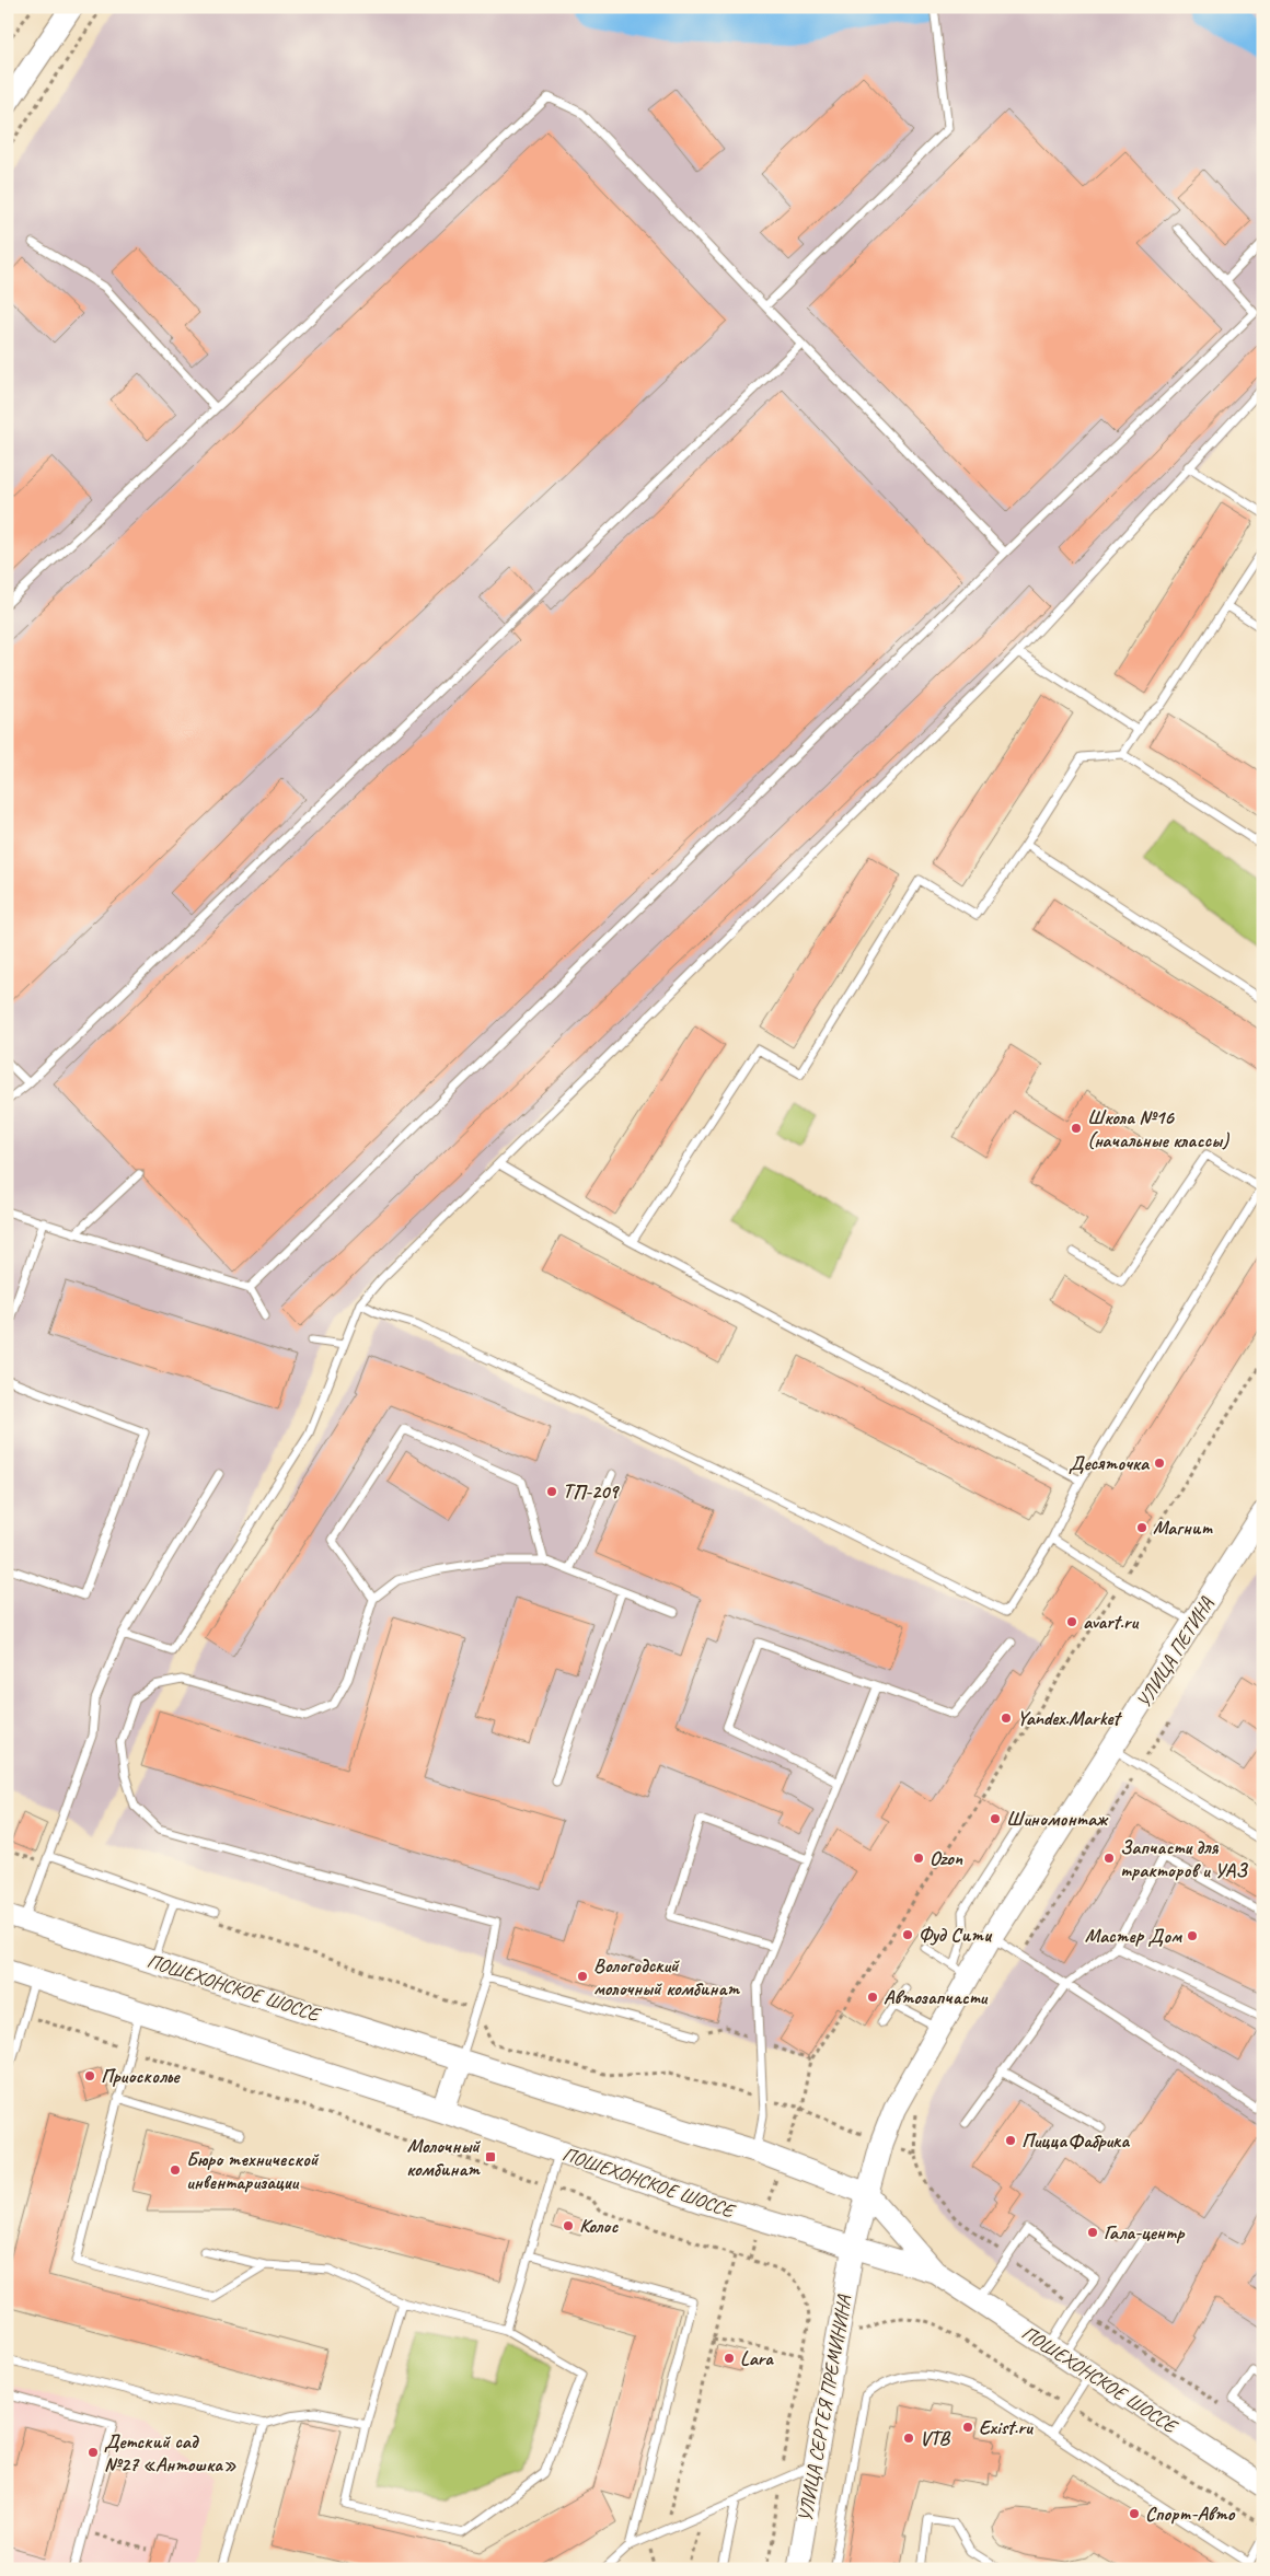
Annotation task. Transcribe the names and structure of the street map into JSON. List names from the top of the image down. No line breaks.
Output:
{"streets":{"main road":["УЛИЦА ПЕТИНА","ПОШЕХОНСКОЕ ШОССЕ","УЛИЦА СЕРГЕЯ ПРЕМИНИНА"]},"crossings":[["УЛИЦА ПЕТИНА","ПОШЕХОНСКОЕ ШОССЕ"],["ПОШЕХОНСКОЕ ШОССЕ","УЛИЦА СЕРГЕЯ ПРЕМИНИНА"]],"places":{"other":["Школа №16 (начальные классы)","Десяточка","ТП-209","Магнит","avart.ru","Yandex.Market","Шиномонтаж","Ozon","Запчасти для тракторов и УАЗ","Фуд Сити","Мастер Дом","Вологодский молочный комбинат","Автозапчасти","Приосколье","ПиццаФабрика","Бюро технической инвентаризации","Колос","Гала-центр","Lara","Exist.ru","VTB","Детский сад №27 «Антошка»","Спорт-Авто"],"transit":["Молочный комбинат"]}}
